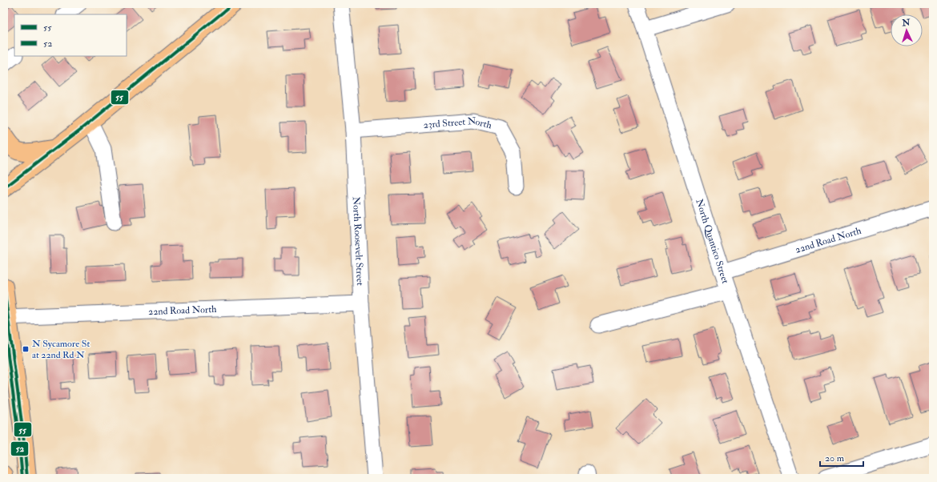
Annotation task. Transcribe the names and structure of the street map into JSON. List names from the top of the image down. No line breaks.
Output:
{"streets":{"street":["23rd Street North","22nd Road North","North Roosevelt Street","North Quantico Street"]},"crossings":[["23rd Street North","North Roosevelt Street"],["22nd Road North","North Roosevelt Street"],["22nd Road North","North Quantico Street"]],"places":{"transit":["N Sycamore St at 22nd Rd N"]},"lines":["transit line 55","transit line 52"],"legend":["55","52"],"scale_bar":"20 m","north":"top"}
